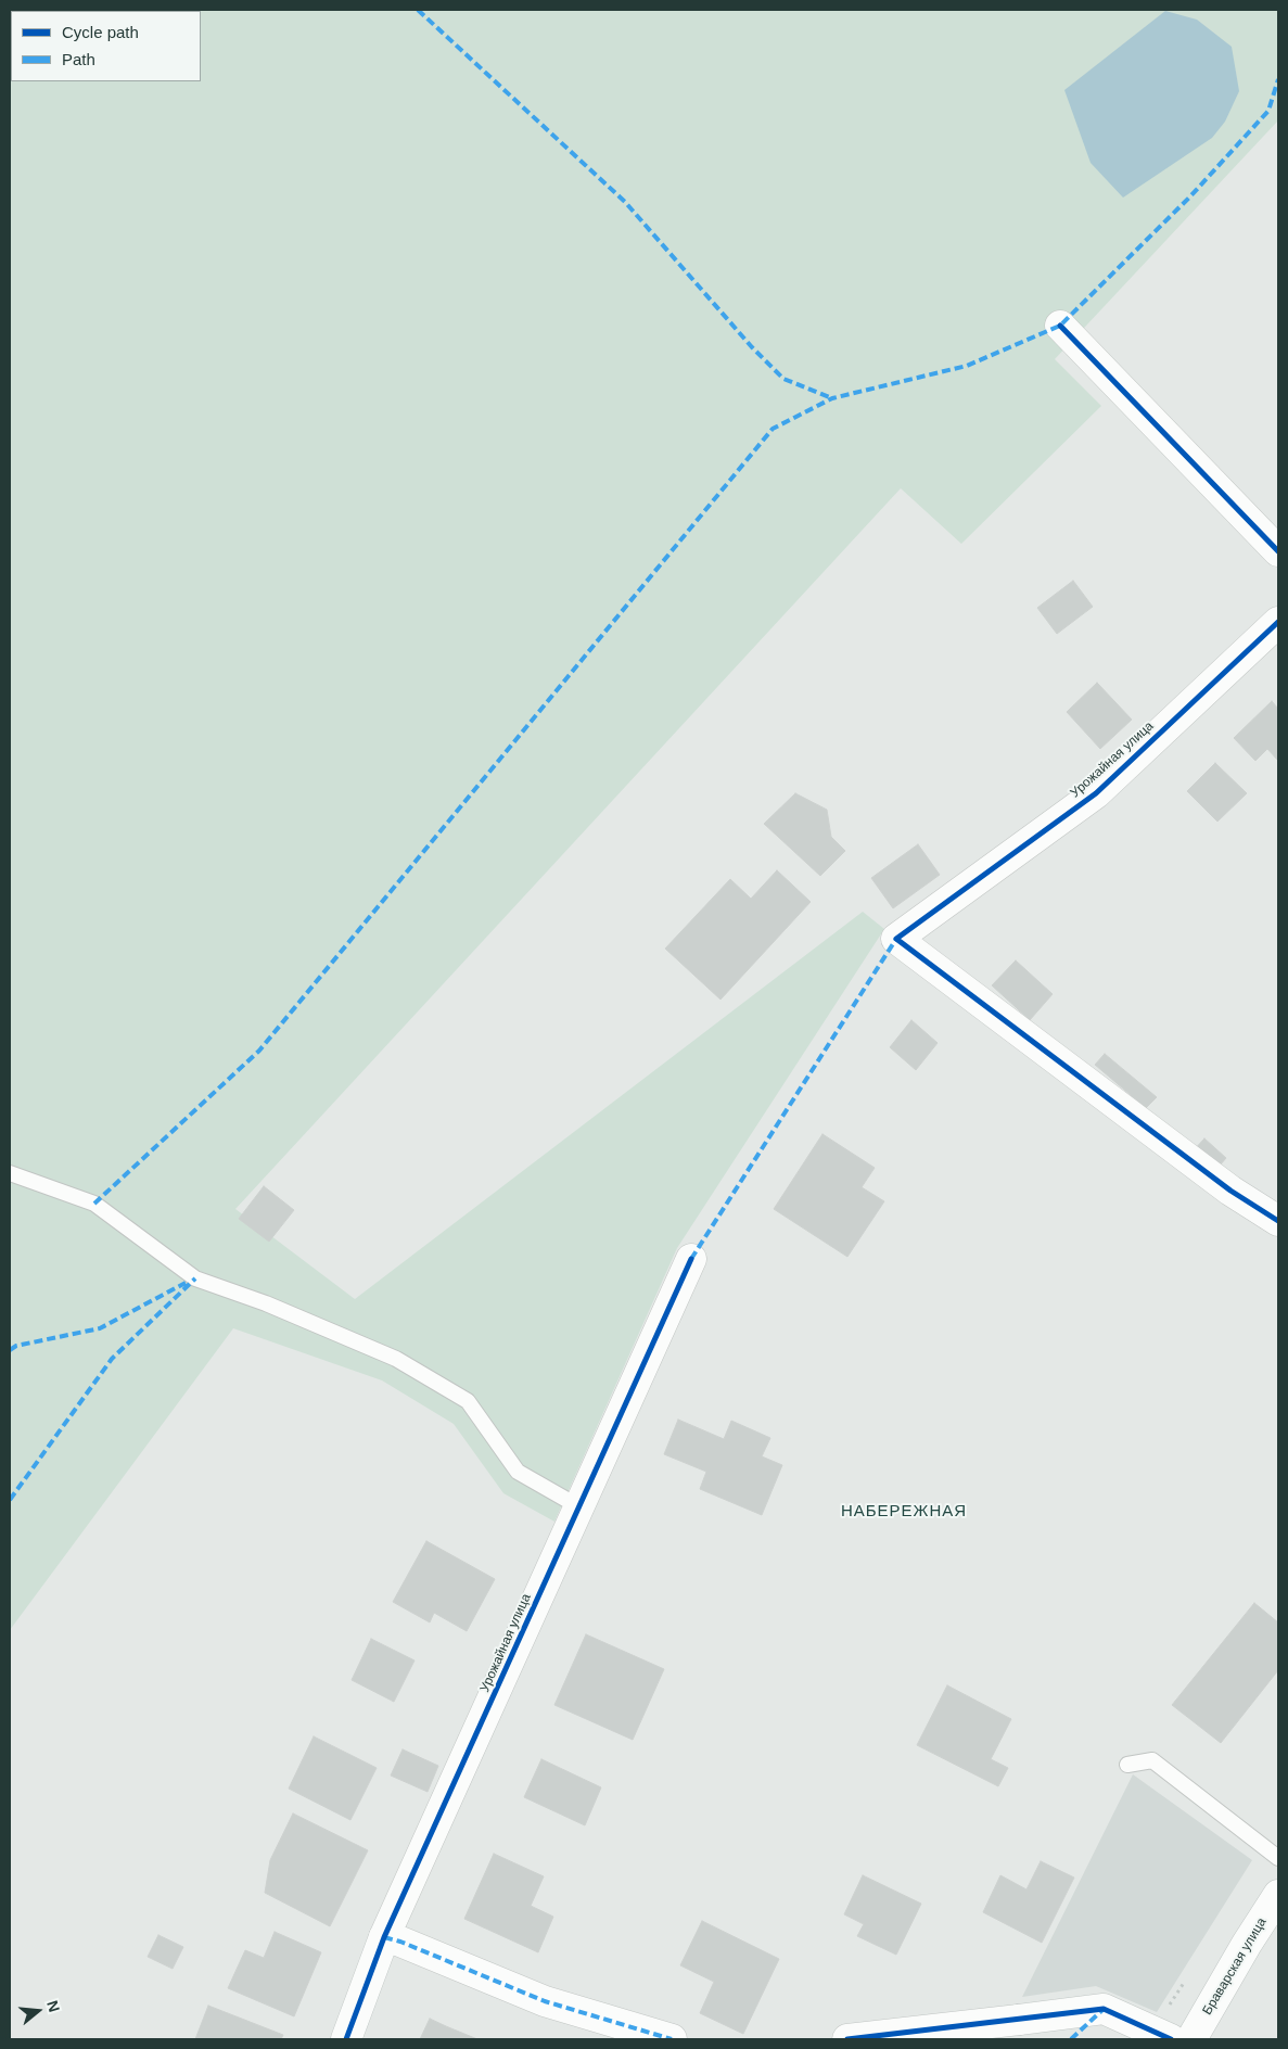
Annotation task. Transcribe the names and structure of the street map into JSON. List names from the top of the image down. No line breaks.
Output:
{"streets":{"street":["Урожайная улица","Браварская улица"]},"districts":["НАБЕРЕЖНАЯ"],"legend":["Cycle path","Path"],"north":"right"}
